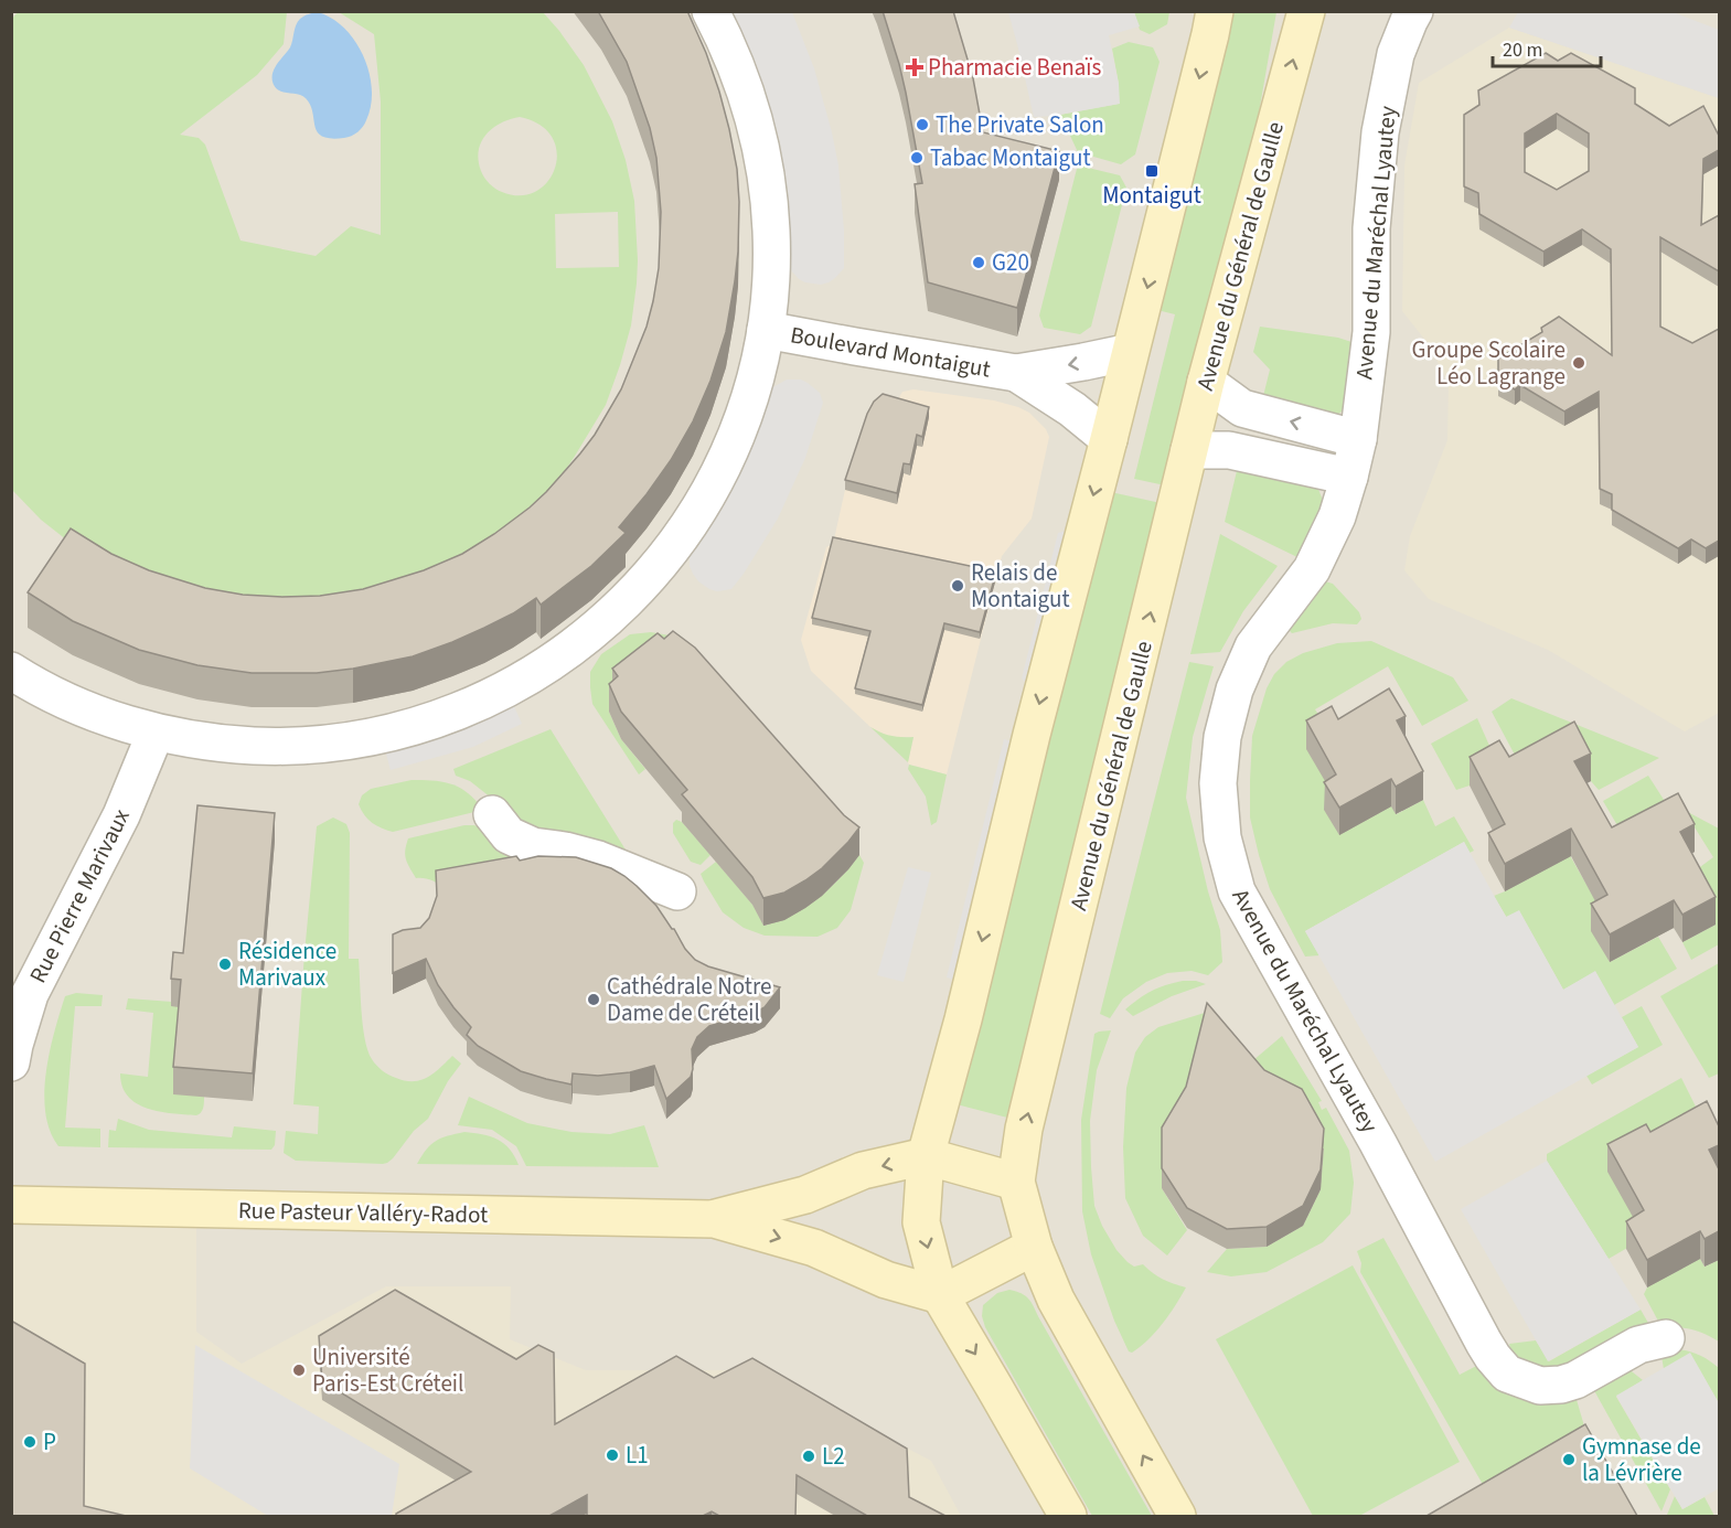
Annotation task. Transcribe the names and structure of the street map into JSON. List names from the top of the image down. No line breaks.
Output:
{"streets":{"main road":["Avenue du Général de Gaulle","Rue Pasteur Valléry-Radot"],"street":["Avenue du Maréchal Lyautey","Boulevard Montaigut","Rue Pierre Marivaux"]},"crossings":[["Avenue du Général de Gaulle","Rue Pasteur Valléry-Radot"],["Boulevard Montaigut","Rue Pierre Marivaux"]],"places":{"health":["Pharmacie Benaïs"],"other":["The Private Salon","Tabac Montaigut","G20","Groupe Scolaire Léo Lagrange","Relais de Montaigut","Résidence Marivaux","Cathédrale Notre Dame de Créteil","Université Paris-Est Créteil","P","L1","L2","Gymnase de la Lévrière"],"transit":["Montaigut"]},"scale_bar":"20 m"}
